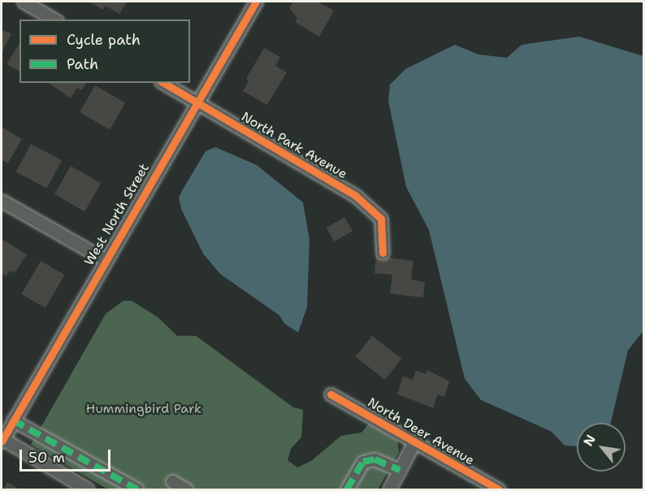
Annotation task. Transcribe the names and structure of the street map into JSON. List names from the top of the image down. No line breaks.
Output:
{"streets":{"street":["North Park Avenue","West North Street","North Deer Avenue"]},"crossings":[["North Park Avenue","West North Street"]],"parks":["Hummingbird Park"],"legend":["Cycle path","Path"],"scale_bar":"50 m","north":"top left"}
